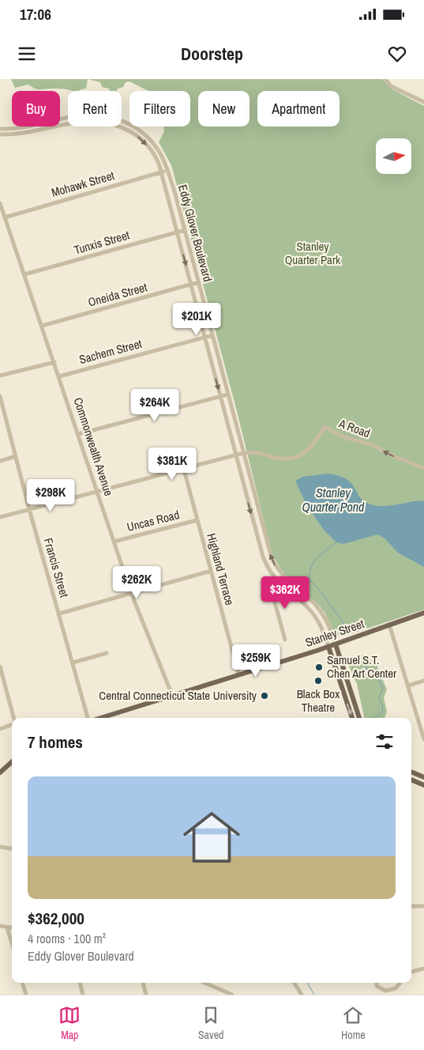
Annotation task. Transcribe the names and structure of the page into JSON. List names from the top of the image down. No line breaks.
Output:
{"streets":{"main road":["Stanley Street"],"street":["Mohawk Street","Eddy Glover Boulevard","Tunxis Street","Oneida Street","Sachem Street","A Road","Commonwealth Avenue","Uncas Road","Francis Street","Highland Terrace"]},"crossings":[["Mohawk Street","Eddy Glover Boulevard"],["Mohawk Street","Commonwealth Avenue"],["Eddy Glover Boulevard","Tunxis Street"],["Eddy Glover Boulevard","Oneida Street"],["Eddy Glover Boulevard","Sachem Street"],["Eddy Glover Boulevard","A Road"],["Eddy Glover Boulevard","Stanley Street"],["Tunxis Street","Commonwealth Avenue"],["Oneida Street","Commonwealth Avenue"],["Sachem Street","Commonwealth Avenue"],["Commonwealth Avenue","Uncas Road"],["Commonwealth Avenue","Stanley Street"],["Uncas Road","Highland Terrace"],["Highland Terrace","Stanley Street"]],"one_way":["A Road"],"water":["Stanley Quarter Pond"],"parks":["Stanley Quarter Park"],"places":["Samuel S.T. Chen Art Center","Black Box Theatre","Central Connecticut State University"],"north":"right","page":{"status":"17:06","header":"Doorstep","chip":["Buy","Rent","Filters","New","Apartment"],"price":["$201K","$264K","$381K","$298K","$262K","$362K","$259K"],"heading":"7 homes","list":[{"name":"$362,000","note":"4 rooms · 100 m² · Eddy Glover Boulevard"}],"tabs":["Map","Saved","Home"]}}
